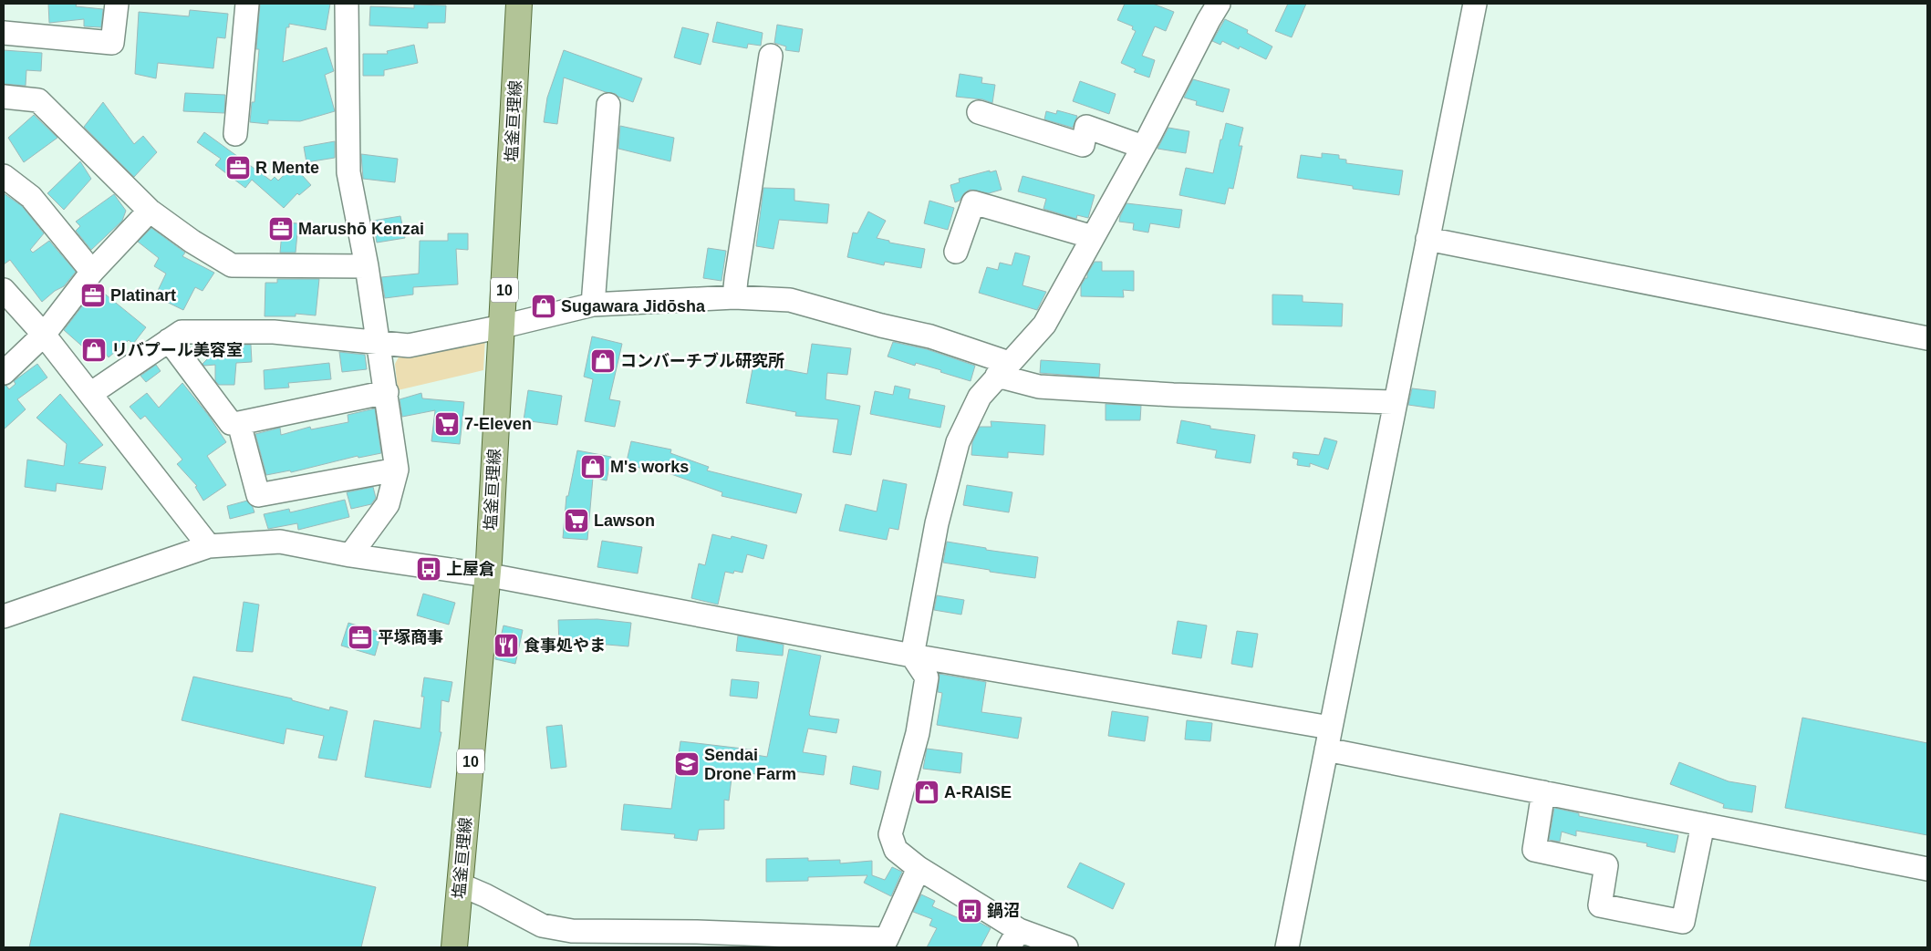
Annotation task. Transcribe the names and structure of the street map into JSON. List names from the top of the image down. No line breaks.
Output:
{"streets":{"main road":["塩釜亘理線","10"]},"places":{"office":["R Mente","Marushō Kenzai","Platinart","平塚商事"],"shop":["Sugawara Jidōsha","リバプール美容室","コンバーチブル研究所","M's works","A-RAISE"],"supermarket":["7-Eleven","Lawson"],"bus stop":["上屋倉","鍋沼"],"restaurant":["食事処やま"],"school or university":["Sendai Drone Farm"]}}
